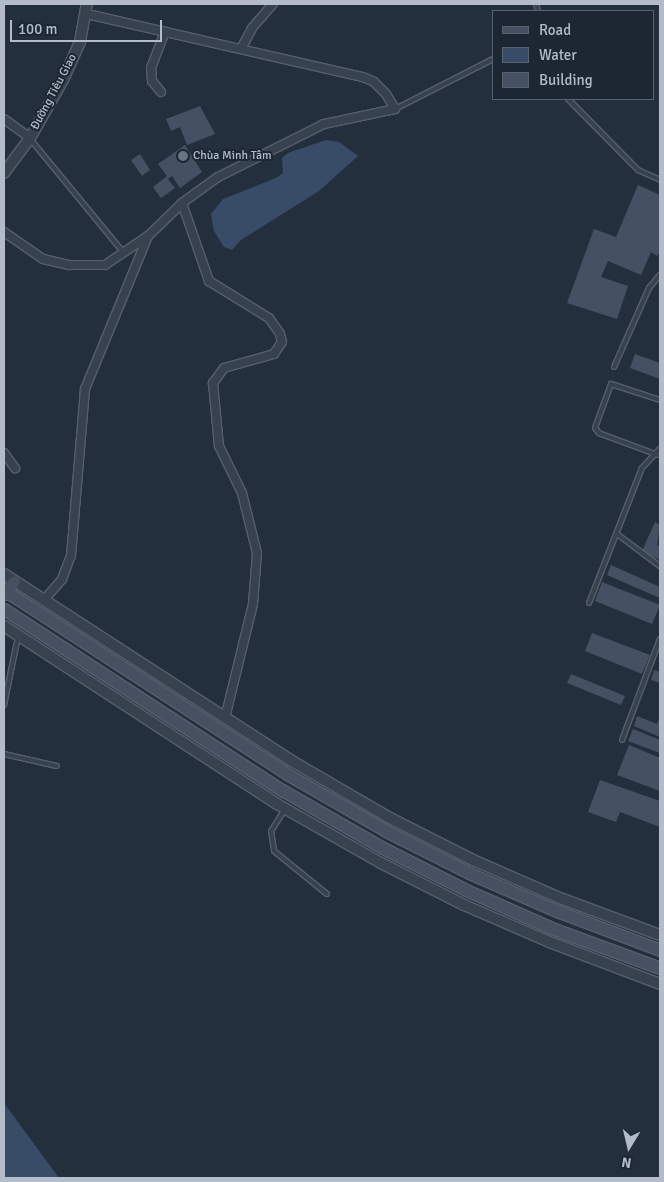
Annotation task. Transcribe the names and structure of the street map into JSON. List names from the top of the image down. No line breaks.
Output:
{"streets":{"street":["Đường Tiêu Giao"]},"places":["Chùa Minh Tâm"],"legend":["Road","Water","Building"],"scale_bar":"100 m","north":"bottom"}
